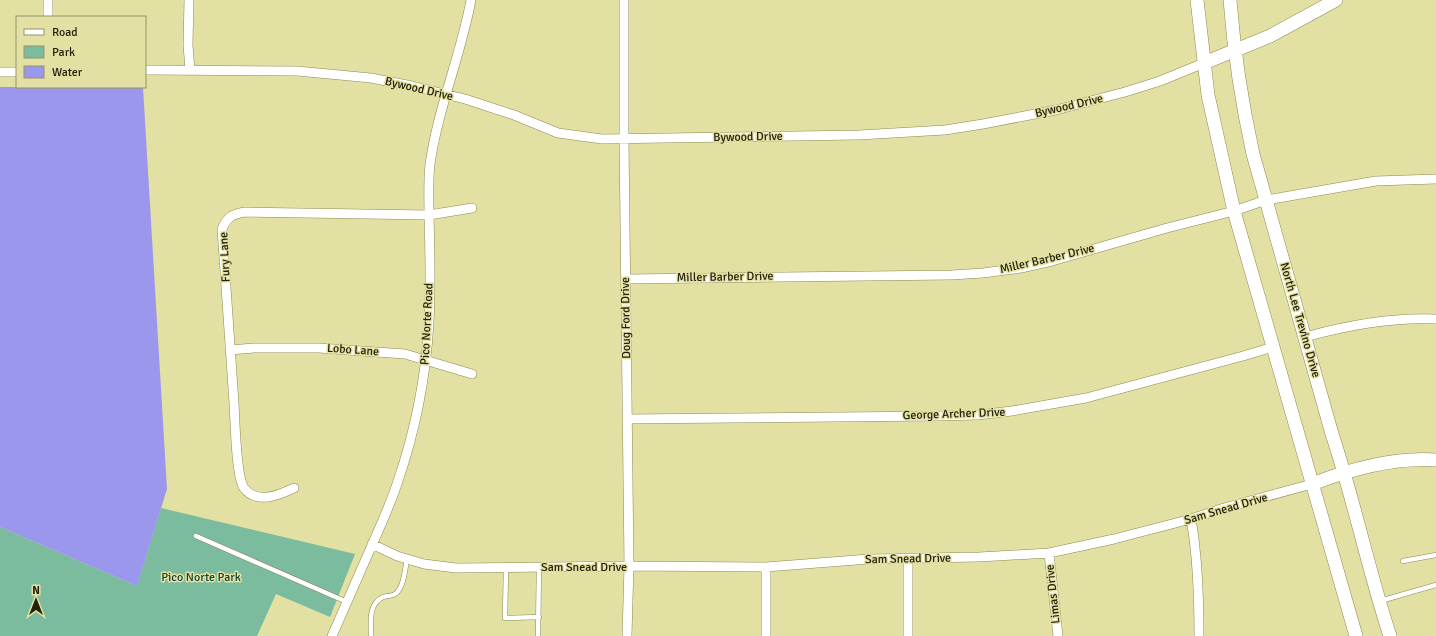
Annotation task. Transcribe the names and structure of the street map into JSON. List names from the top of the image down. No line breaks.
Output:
{"streets":{"main road":["Bywood Drive","North Lee Trevino Drive","Sam Snead Drive"],"street":["Fury Lane","Miller Barber Drive","Doug Ford Drive","Pico Norte Road","Lobo Lane","George Archer Drive","Limas Drive"]},"crossings":[["Bywood Drive","Doug Ford Drive"],["Bywood Drive","North Lee Trevino Drive"],["Bywood Drive","Pico Norte Road"],["Fury Lane","Pico Norte Road"],["Fury Lane","Lobo Lane"],["Miller Barber Drive","Doug Ford Drive"],["Miller Barber Drive","North Lee Trevino Drive"],["Doug Ford Drive","George Archer Drive"],["Doug Ford Drive","Sam Snead Drive"],["North Lee Trevino Drive","Sam Snead Drive"],["Pico Norte Road","Lobo Lane"],["Pico Norte Road","Sam Snead Drive"],["Sam Snead Drive","Limas Drive"]],"parks":["Pico Norte Park"],"legend":["Road","Park","Water"],"north":"top"}
